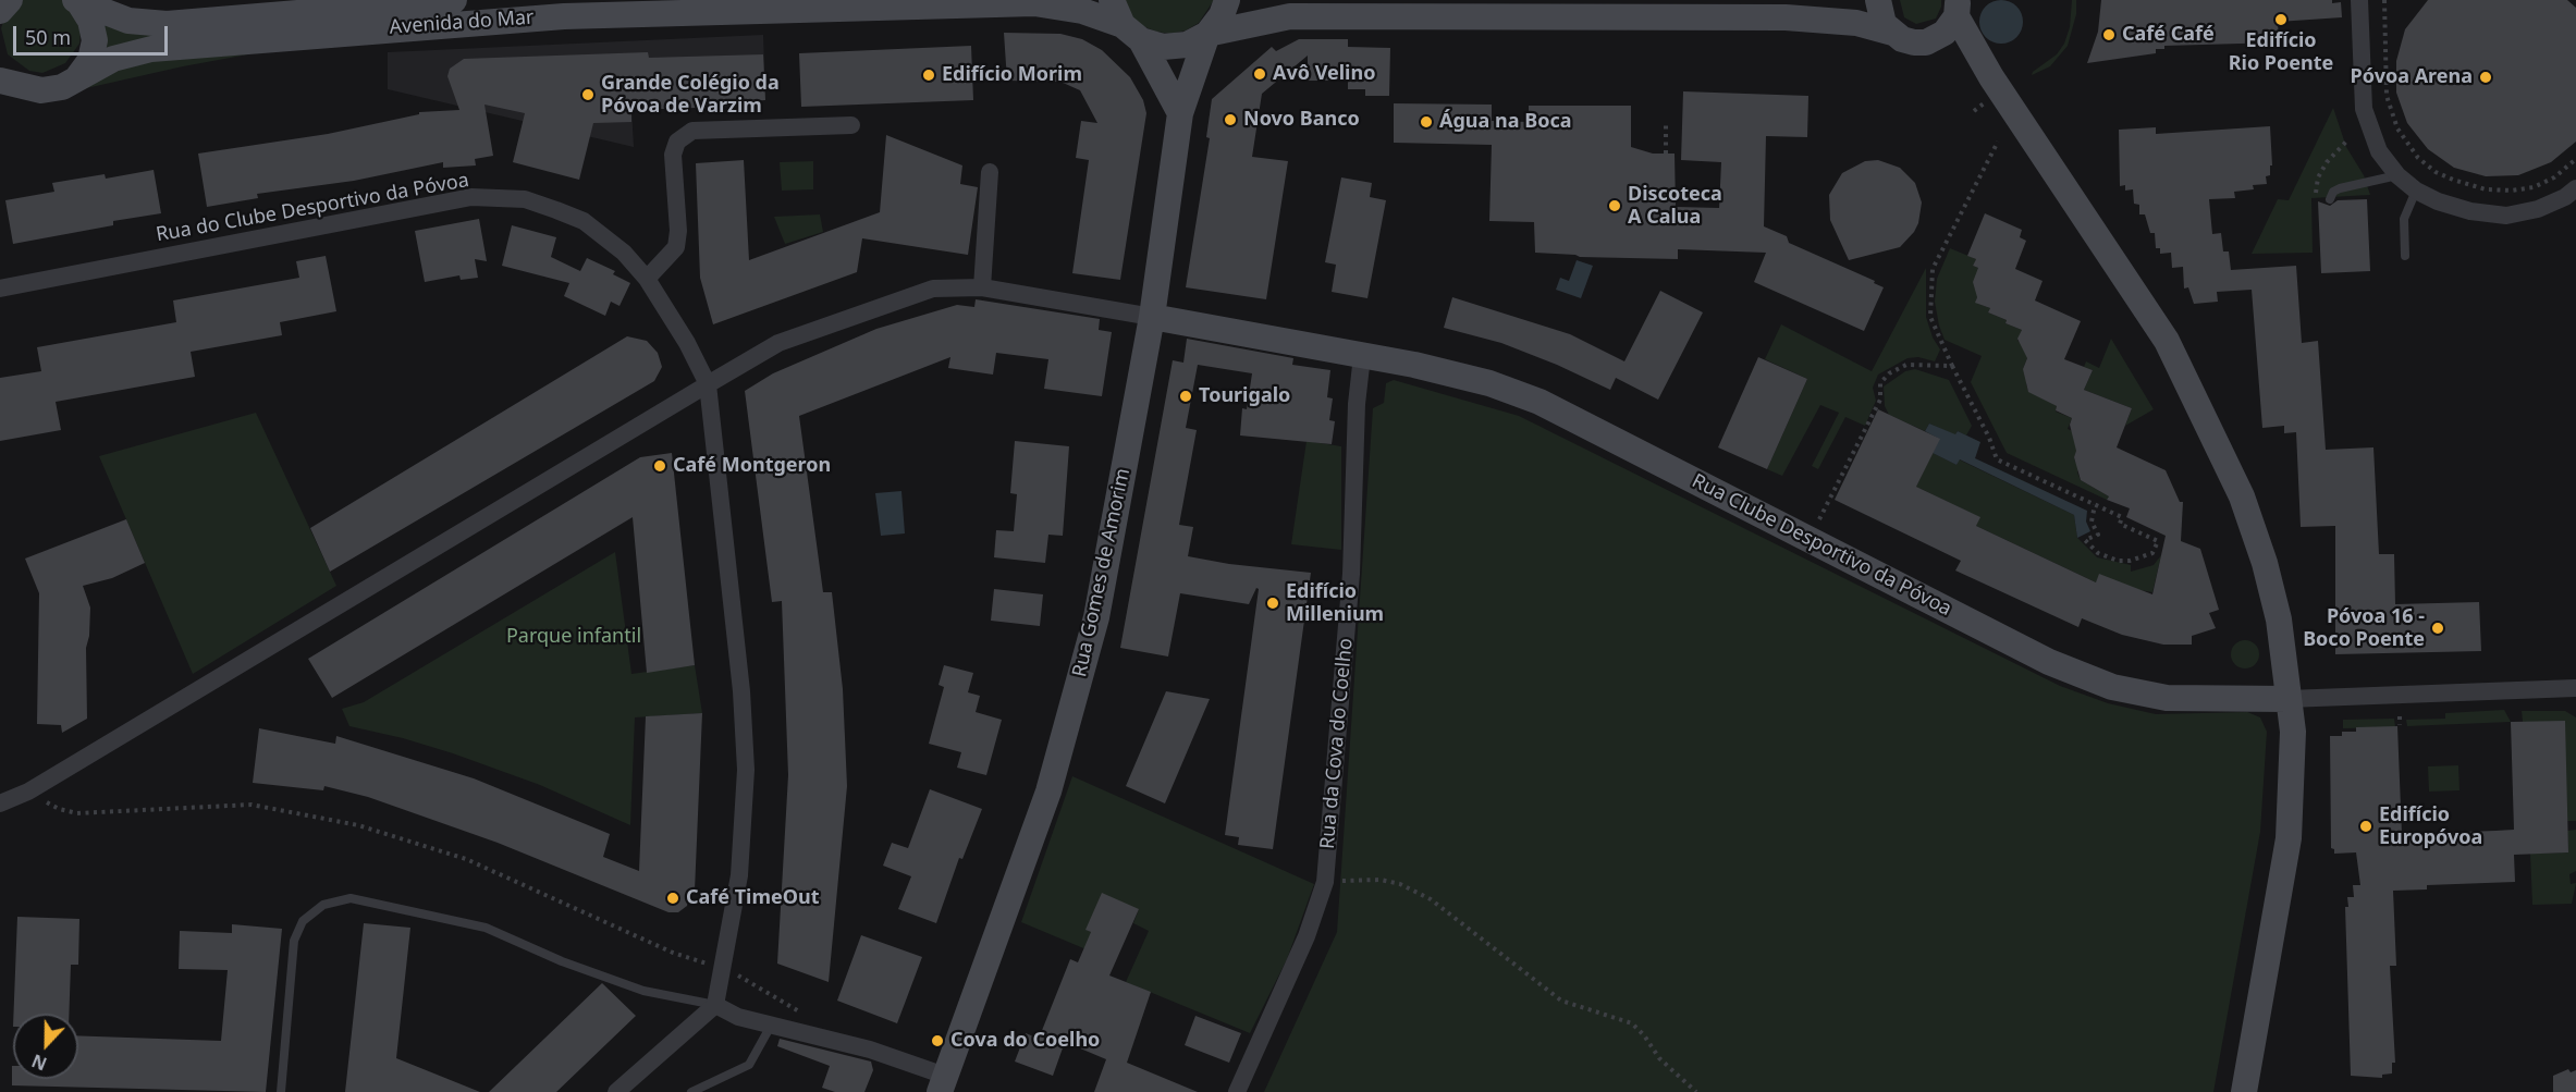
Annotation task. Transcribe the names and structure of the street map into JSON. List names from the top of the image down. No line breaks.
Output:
{"streets":{"main road":["Avenida do Mar","Rua Clube Desportivo da Póvoa","Rua Gomes de Amorim"],"street":["Rua do Clube Desportivo da Póvoa","Rua da Cova do Coelho"]},"crossings":[["Avenida do Mar","Rua Gomes de Amorim"],["Rua Clube Desportivo da Póvoa","Rua da Cova do Coelho"]],"parks":["Parque infantil"],"places":["Edifício Rio Poente","Café Café","Avô Velino","Edifício Morim","Póvoa Arena","Grande Colégio da Póvoa de Varzim","Novo Banco","Água na Boca","Discoteca A Calua","Tourigalo","Café Montgeron","Edifício Millenium","Póvoa 16 - Boco Poente","Edifício Europóvoa","Café TimeOut","Cova do Coelho"],"scale_bar":"50 m","north":"bottom"}
